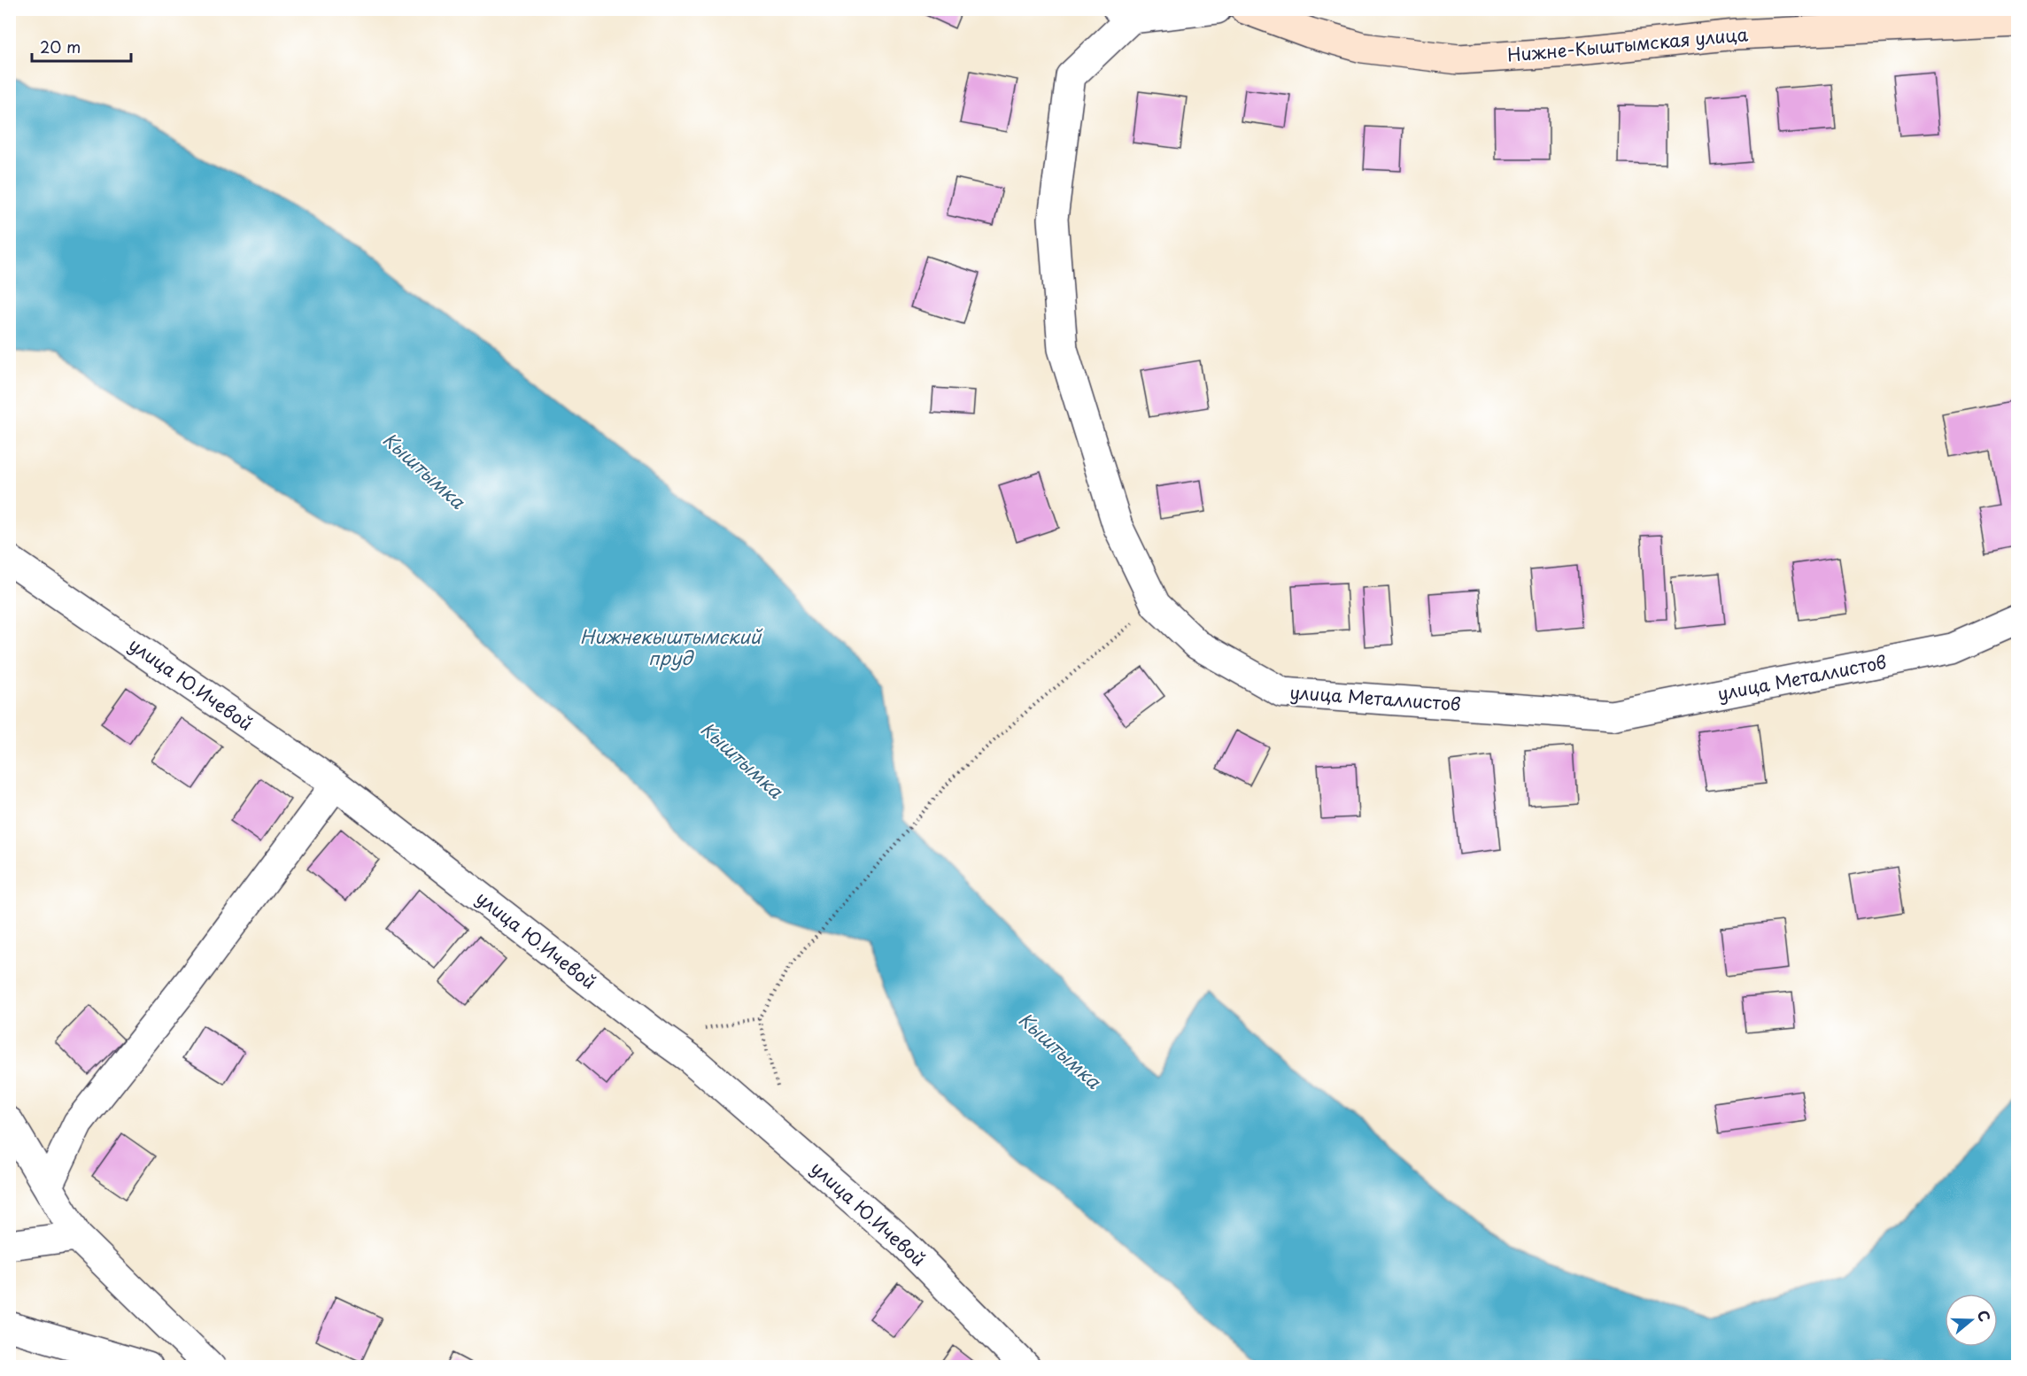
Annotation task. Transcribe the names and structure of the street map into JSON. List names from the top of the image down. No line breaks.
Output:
{"streets":{"main road":["Нижне-Кыштымская улица"],"street":["улица Металлистов","улица Ю.Ичевой"]},"water":["Кыштымка","Нижнекыштымский пруд"],"scale_bar":"20 m","north":"right"}
